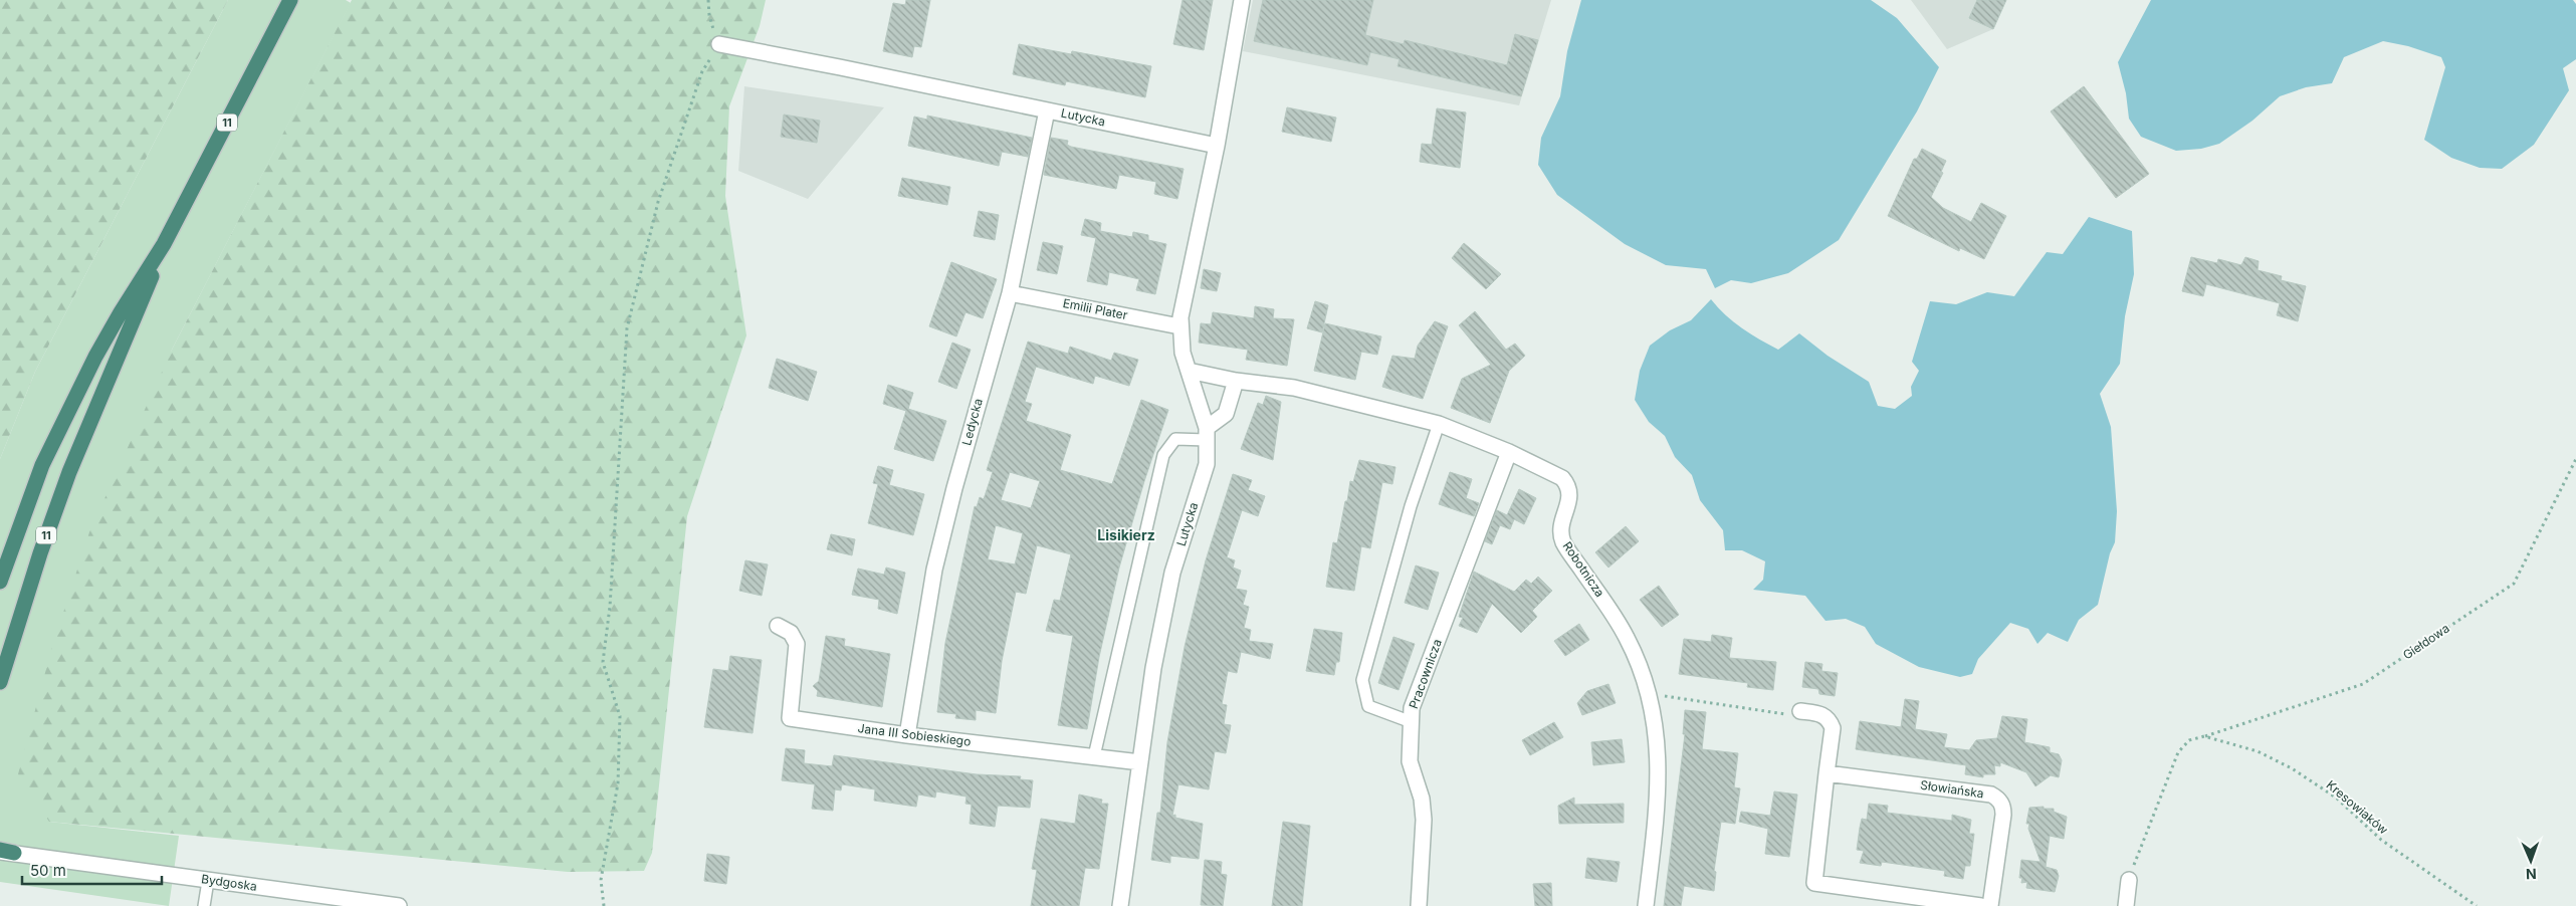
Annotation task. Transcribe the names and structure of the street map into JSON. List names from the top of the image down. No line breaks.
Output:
{"streets":{"highway":["11"],"street":["Lutycka","Emilii Plater","Ledycka","Robotnicza","Pracownicza","Jana III Sobieskiego","Słowiańska","Bydgoska"],"path":["Giełdowa","Kresowiaków"]},"crossings":[["Lutycka","Emilii Plater"],["Lutycka","Ledycka"],["Lutycka","Robotnicza"],["Lutycka","Jana III Sobieskiego"],["Emilii Plater","Ledycka"],["Ledycka","Jana III Sobieskiego"],["Robotnicza","Pracownicza"],["Giełdowa","Kresowiaków"]],"districts":["Lisikierz"],"scale_bar":"50 m","north":"bottom"}
